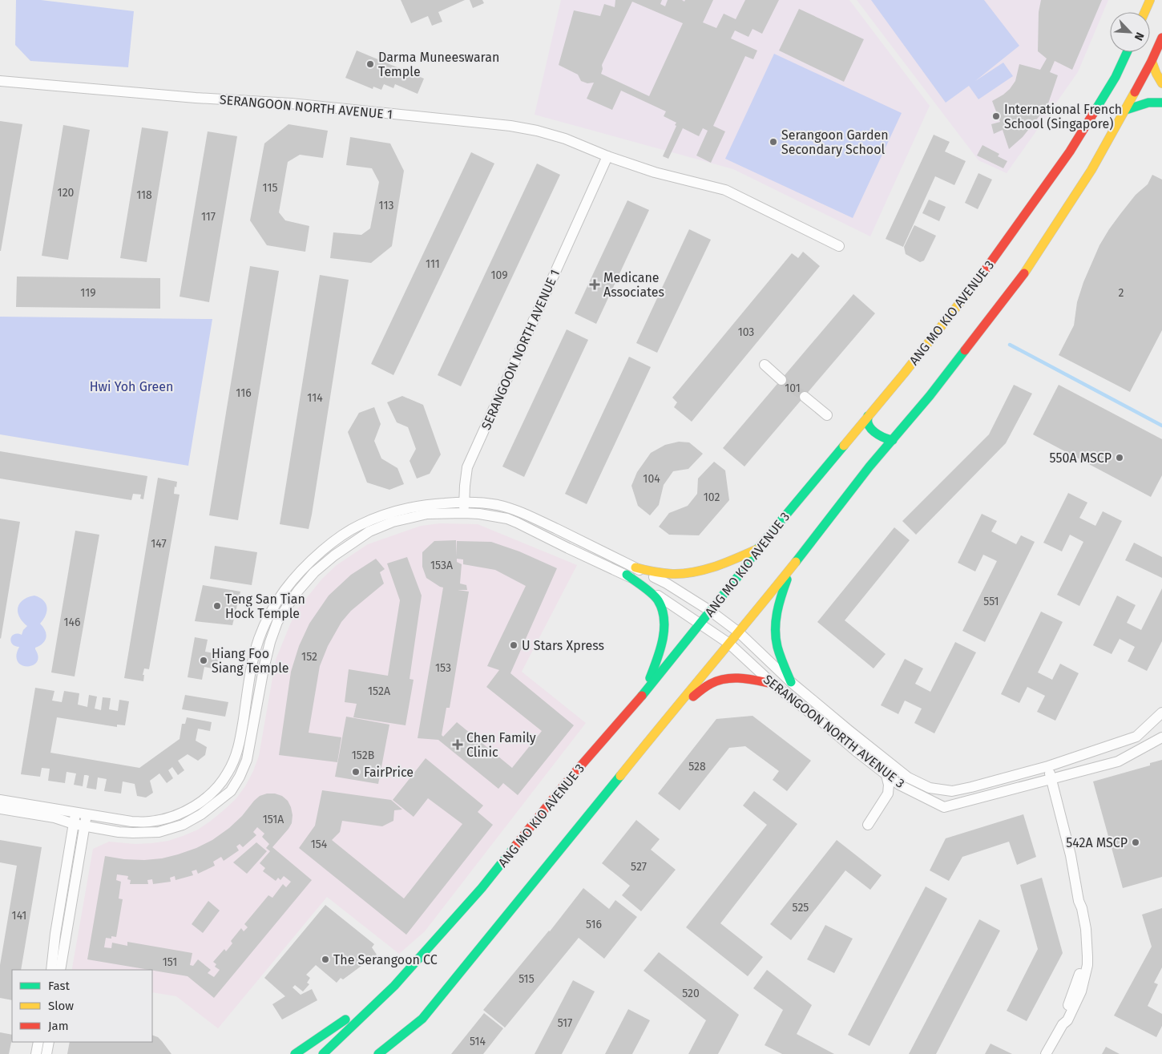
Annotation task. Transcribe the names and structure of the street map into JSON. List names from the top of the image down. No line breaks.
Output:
{"streets":{"main road":["ANG MO KIO AVENUE 3"],"street":["SERANGOON NORTH AVENUE 1","SERANGOON NORTH AVENUE 3"]},"crossings":[["ANG MO KIO AVENUE 3","SERANGOON NORTH AVENUE 3"]],"parks":["Hwi Yoh Green"],"places":{"other":["Darma Muneeswaran Temple","International French School (Singapore)","Serangoon Garden Secondary School","550A MSCP","Teng San Tian Hock Temple","U Stars Xpress","Hiang Foo Siang Temple","FairPrice","542A MSCP","The Serangoon CC"],"health":["Medicane Associates","Chen Family Clinic"]},"house_numbers":["115","120","118","113","117","111","109","119","2","103","101","116","114","104","102","147","153A","551","146","152","153","152A","152B","528","151A","154","527","525","141","516","151","515","520","517","514"],"legend":["Fast","Slow","Jam"],"north":"bottom right"}
